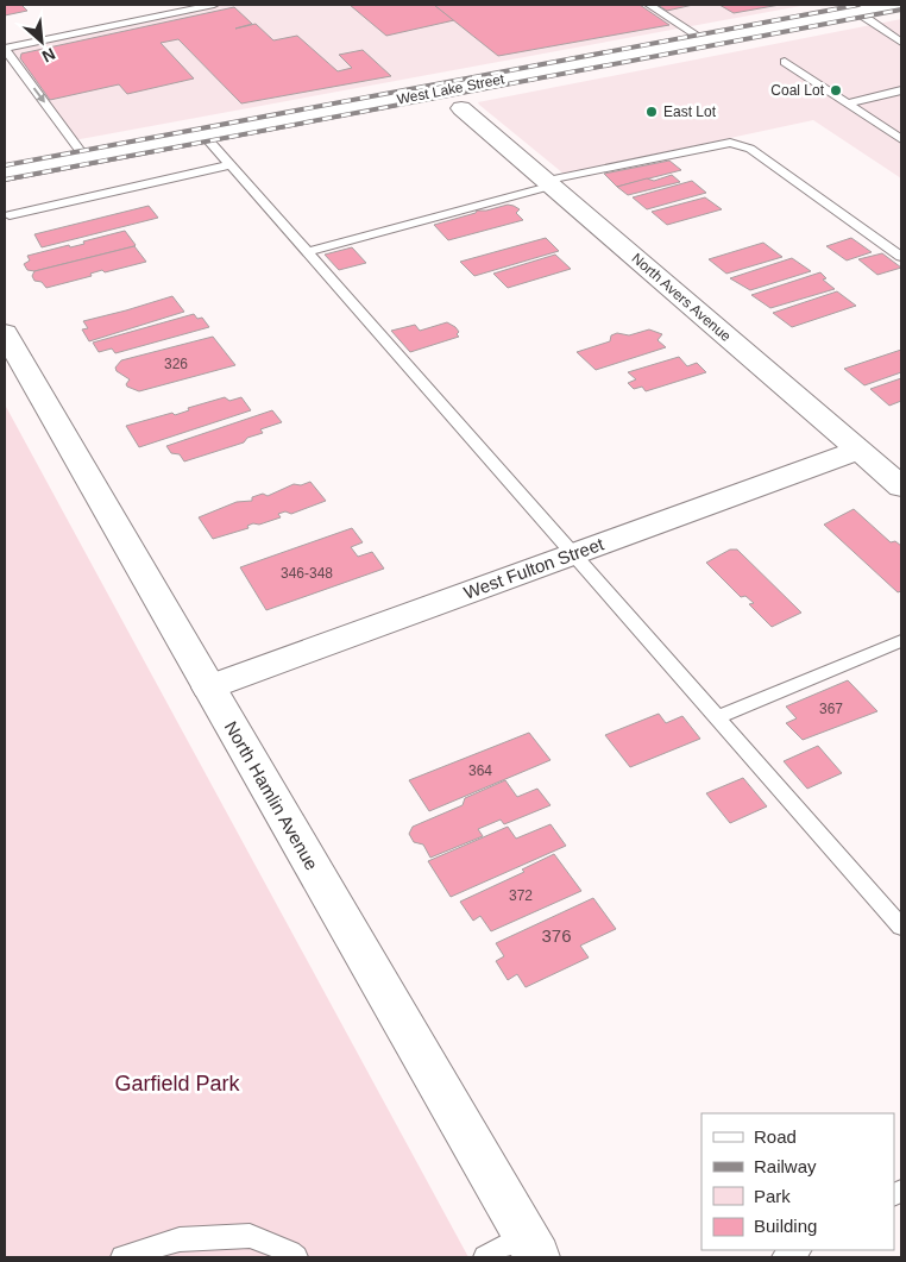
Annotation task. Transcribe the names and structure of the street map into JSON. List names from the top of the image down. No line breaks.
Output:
{"streets":{"street":["West Lake Street","North Avers Avenue","West Fulton Street","North Hamlin Avenue"]},"crossings":[["West Lake Street","North Avers Avenue"],["North Avers Avenue","West Fulton Street"],["West Fulton Street","North Hamlin Avenue"]],"parks":["Garfield Park"],"places":["Coal Lot","East Lot"],"house_numbers":["326","346-348","367","364","372","376"],"legend":["Road","Railway","Park","Building"],"north":"bottom right"}
